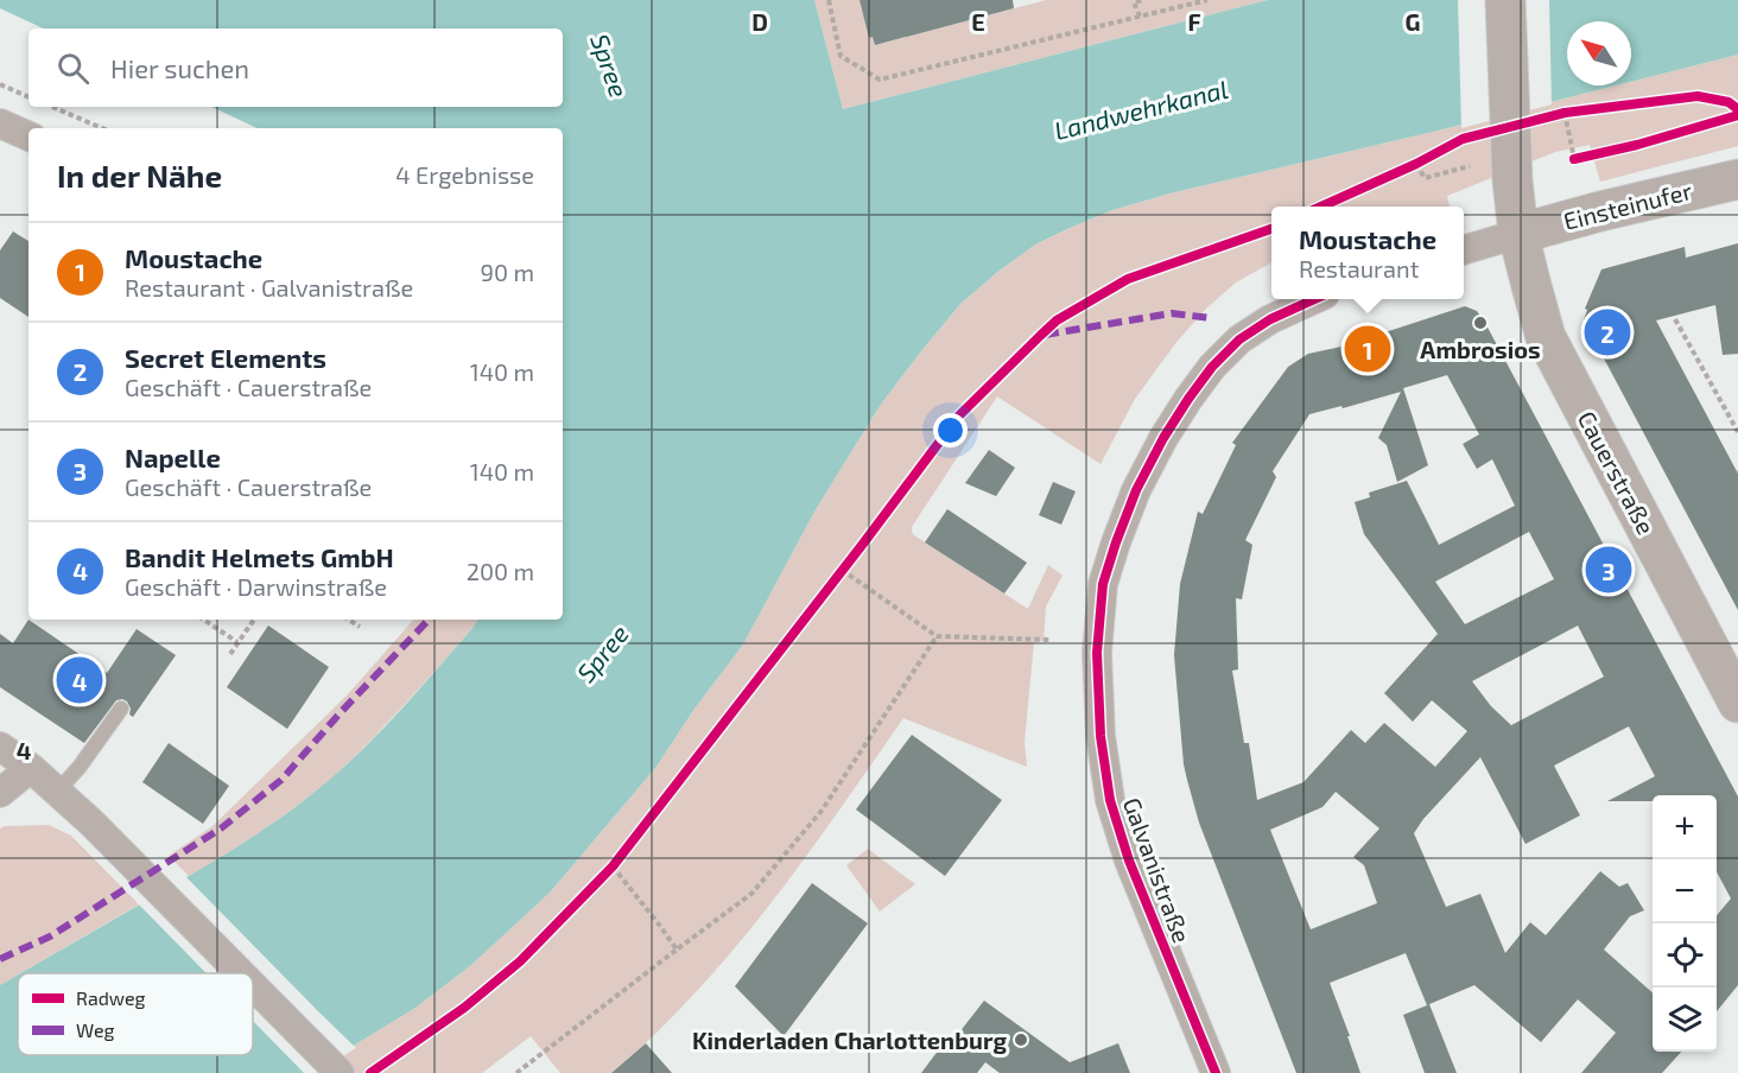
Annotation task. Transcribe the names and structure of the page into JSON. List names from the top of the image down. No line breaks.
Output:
{"streets":{"street":["Einsteinufer","Cauerstraße","Galvanistraße"]},"crossings":[["Einsteinufer","Cauerstraße"]],"water":["Spree","Landwehrkanal"],"places":["Ambrosios","Kinderladen Charlottenburg"],"legend":["Radweg","Weg"],"north":"top left","page":{"search":"Hier suchen","heading":["In der Nähe","4 Ergebnisse"],"popup":["Moustache","Restaurant"],"list":[{"mark":"1","name":"Moustache","note":"Restaurant · Galvanistraße","value":"90 m"},{"mark":"2","name":"Secret Elements","note":"Geschäft · Cauerstraße","value":"140 m"},{"mark":"3","name":"Napelle","note":"Geschäft · Cauerstraße","value":"140 m"},{"mark":"4","name":"Bandit Helmets GmbH","note":"Geschäft · Darwinstraße","value":"200 m"}],"pins":["2","1","3","4"],"map_buttons":["+","−"]},"grid":{"columns":["D","E","F","G"],"rows":["4"]}}
